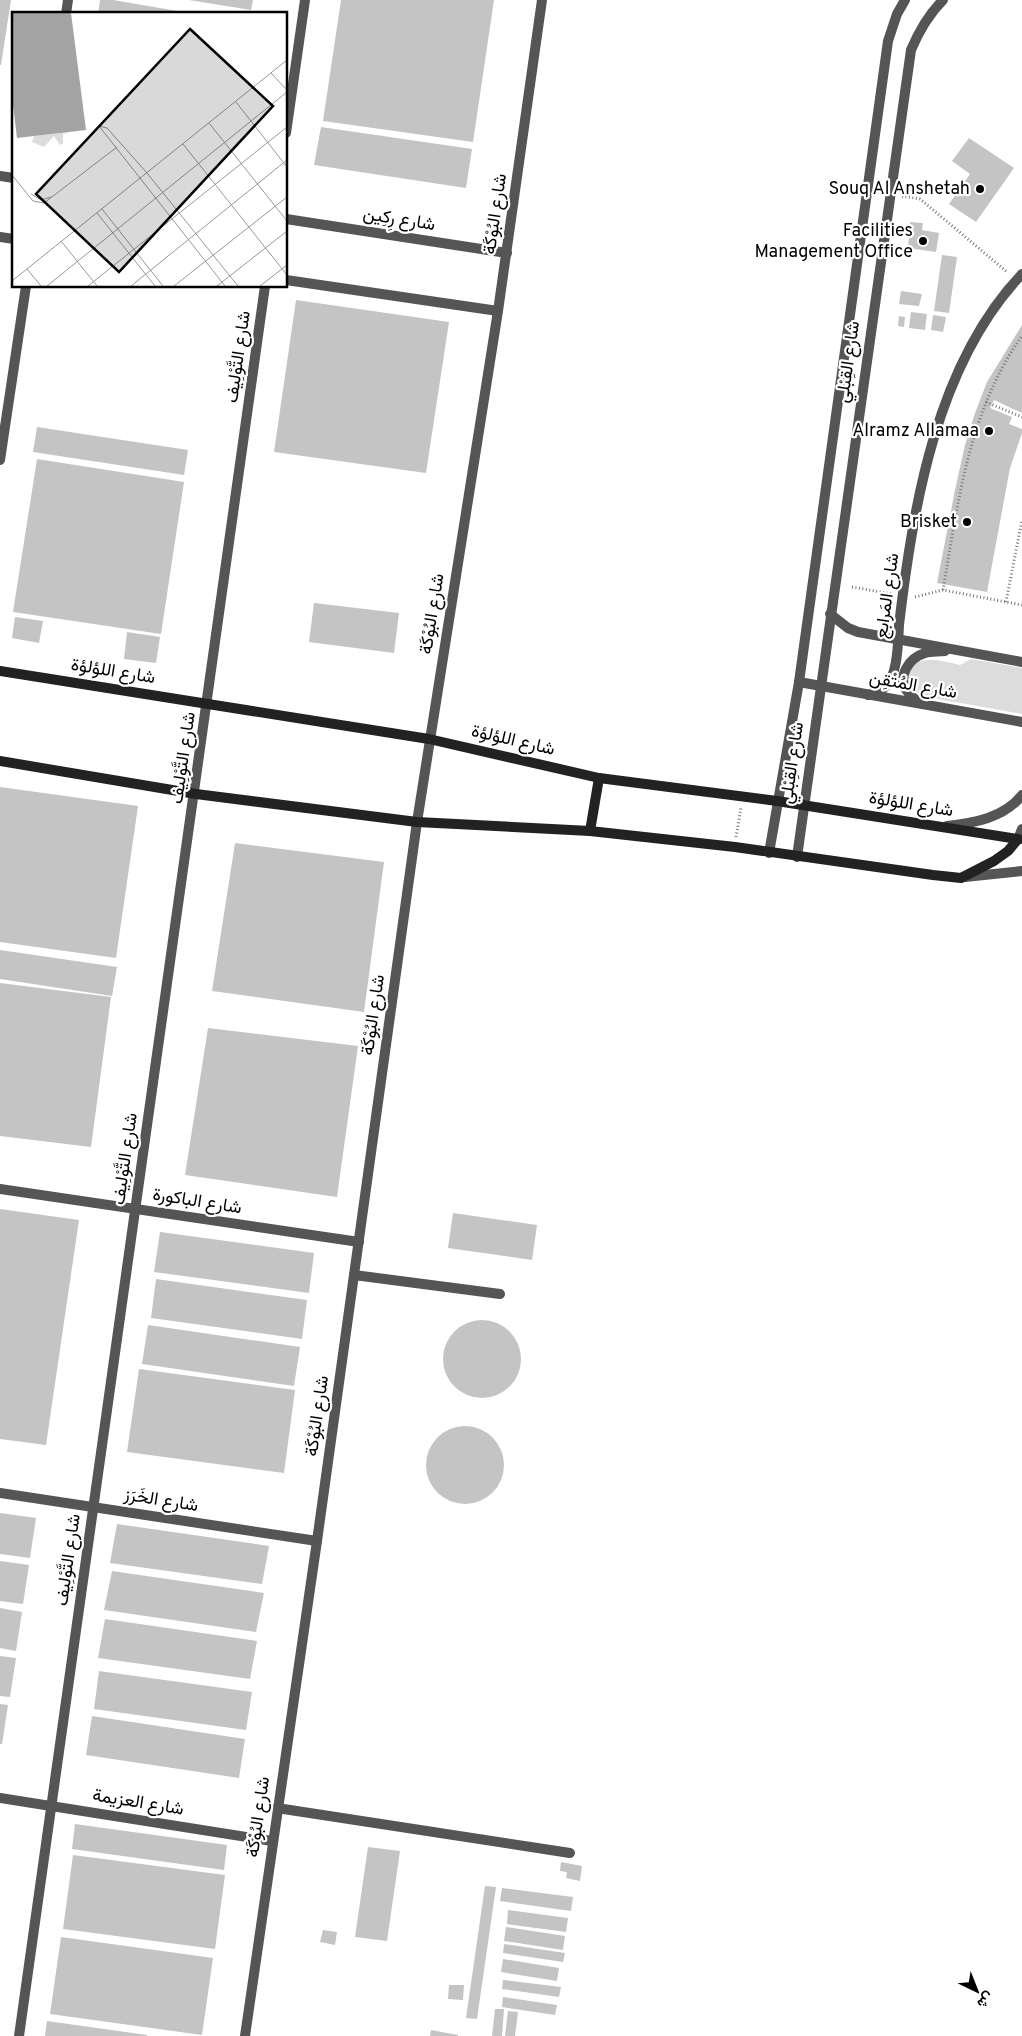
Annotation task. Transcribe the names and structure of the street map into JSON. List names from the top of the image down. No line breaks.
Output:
{"streets":{"street":["شارع البُوْكَة","شارع رِكِين","شارع التَّوْلِيف","شارع القِبْلي","شارع المَرابع","شارع اللؤلؤة","شارع المُتْقِن","شارع الباكورة","شارع الخَرَز","شارع العزيمة"]},"crossings":[["شارع البُوْكَة","شارع رِكِين"],["شارع البُوْكَة","شارع اللؤلؤة"],["شارع البُوْكَة","شارع الباكورة"],["شارع البُوْكَة","شارع الخَرَز"],["شارع البُوْكَة","شارع العزيمة"],["شارع التَّوْلِيف","شارع اللؤلؤة"],["شارع التَّوْلِيف","شارع الباكورة"],["شارع التَّوْلِيف","شارع الخَرَز"],["شارع التَّوْلِيف","شارع العزيمة"],["شارع القِبْلي","شارع اللؤلؤة"],["شارع القِبْلي","شارع المُتْقِن"],["شارع المَرابع","شارع المُتْقِن"]],"places":["Souq Al Anshetah","Facilities Management Office","Alramz Allamaa","Brisket"],"north":"bottom right"}
